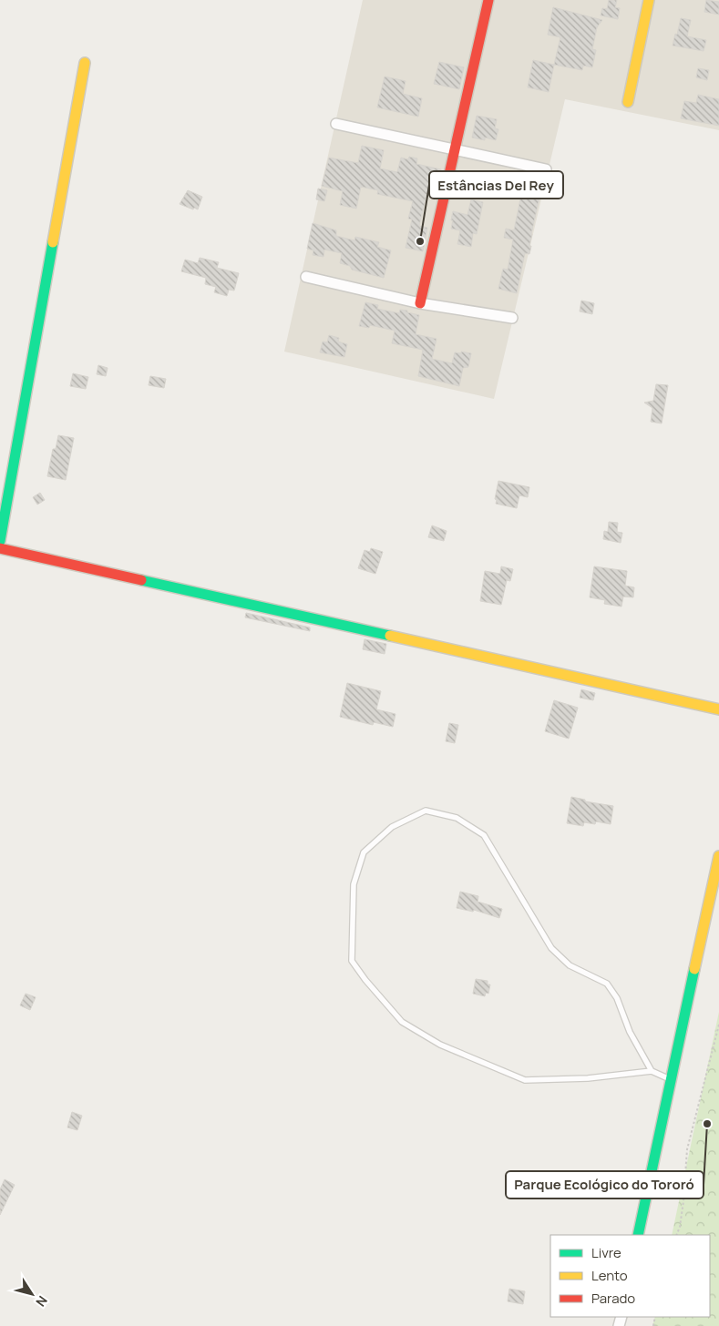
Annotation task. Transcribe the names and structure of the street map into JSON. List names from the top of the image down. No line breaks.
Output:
{"places":["Estâncias Del Rey","Parque Ecológico do Tororó"],"legend":["Livre","Lento","Parado"],"north":"bottom right"}
